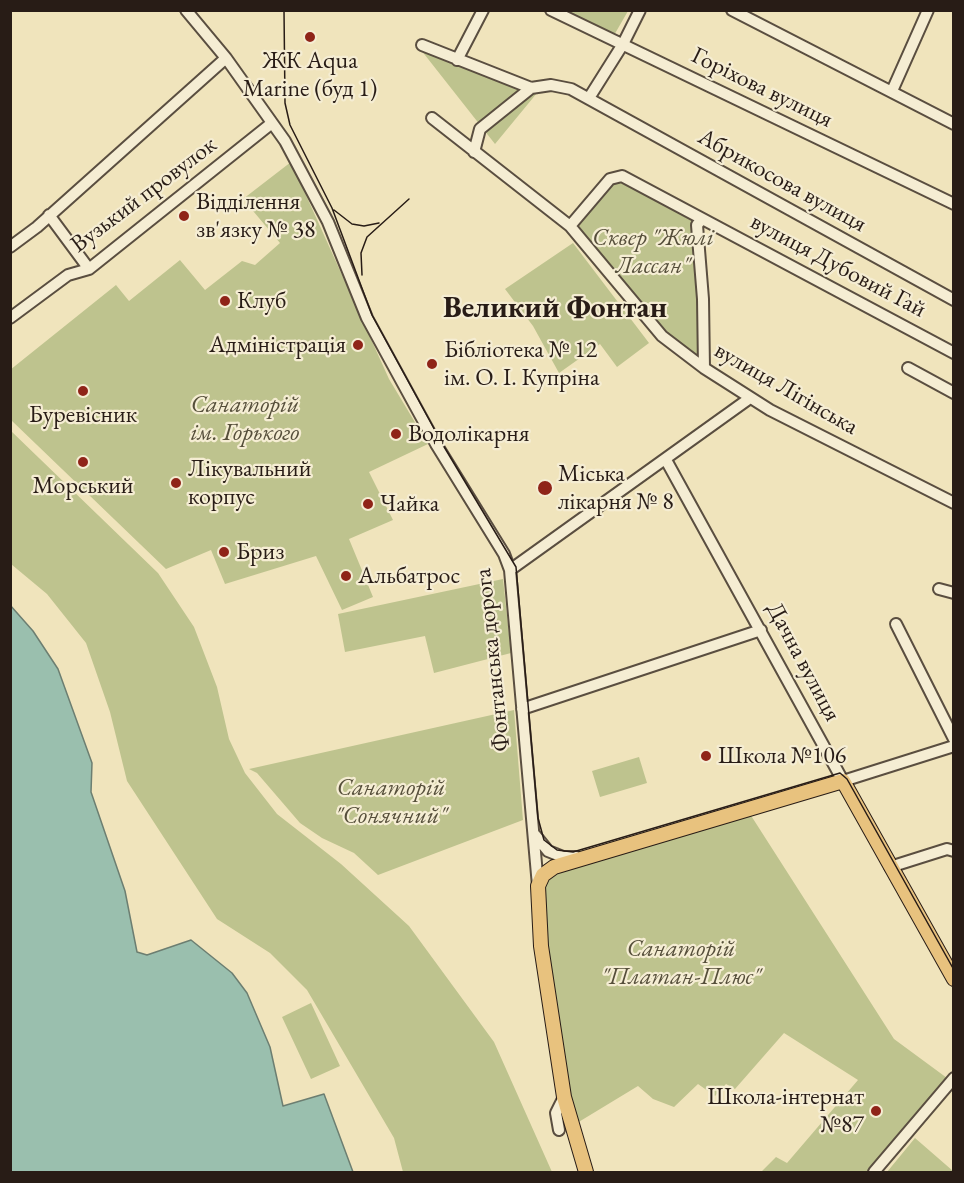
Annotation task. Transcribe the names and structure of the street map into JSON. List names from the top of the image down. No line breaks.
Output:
{"streets":{"main road":["Фонтанська дорога","Дачна вулиця"],"street":["Горіхова вулиця","Абрикосова вулиця","Вузький провулок","вулиця Дубовий Гай","вулиця Лігінська"]},"crossings":[["Вузький провулок","Фонтанська дорога"],["вулиця Дубовий Гай","вулиця Лігінська"]],"districts":["Великий Фонтан"],"parks":["Сквер \"Жюлі Лассан\"","Cанаторій ім. Горького","Санаторій \"Сонячний\"","Санаторій \"Платан-Плюс\""],"places":["ЖК Aqua Marine (буд 1)","Відділення зв'язку № 38","Клуб","Адміністрація","Бібліотека № 12 ім. О. І. Купріна","Буревісник","Водолікарня","Морський","Лікувальний корпус","Міська лікарня № 8","Чайка","Бриз","Альбатрос","Школа №106","Школа-інтернат №87"]}
